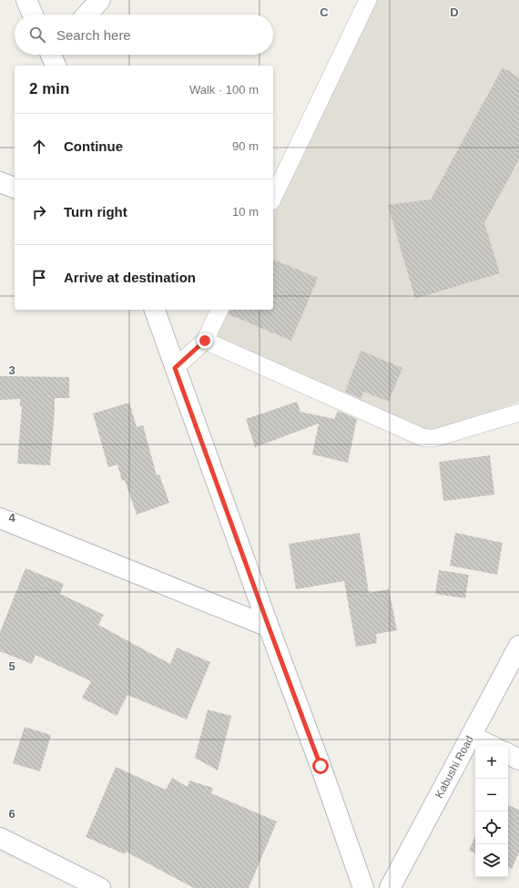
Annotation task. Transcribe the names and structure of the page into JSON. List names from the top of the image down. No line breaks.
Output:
{"streets":{"street":["Kabushi Road"]},"page":{"search":"Search here","heading":["2 min","Walk · 100 m"],"list":[["Continue","90 m"],["Turn right","10 m"],"Arrive at destination"],"map_buttons":["+","−"]},"grid":{"columns":["C","D"],"rows":["3","4","5","6"]}}
